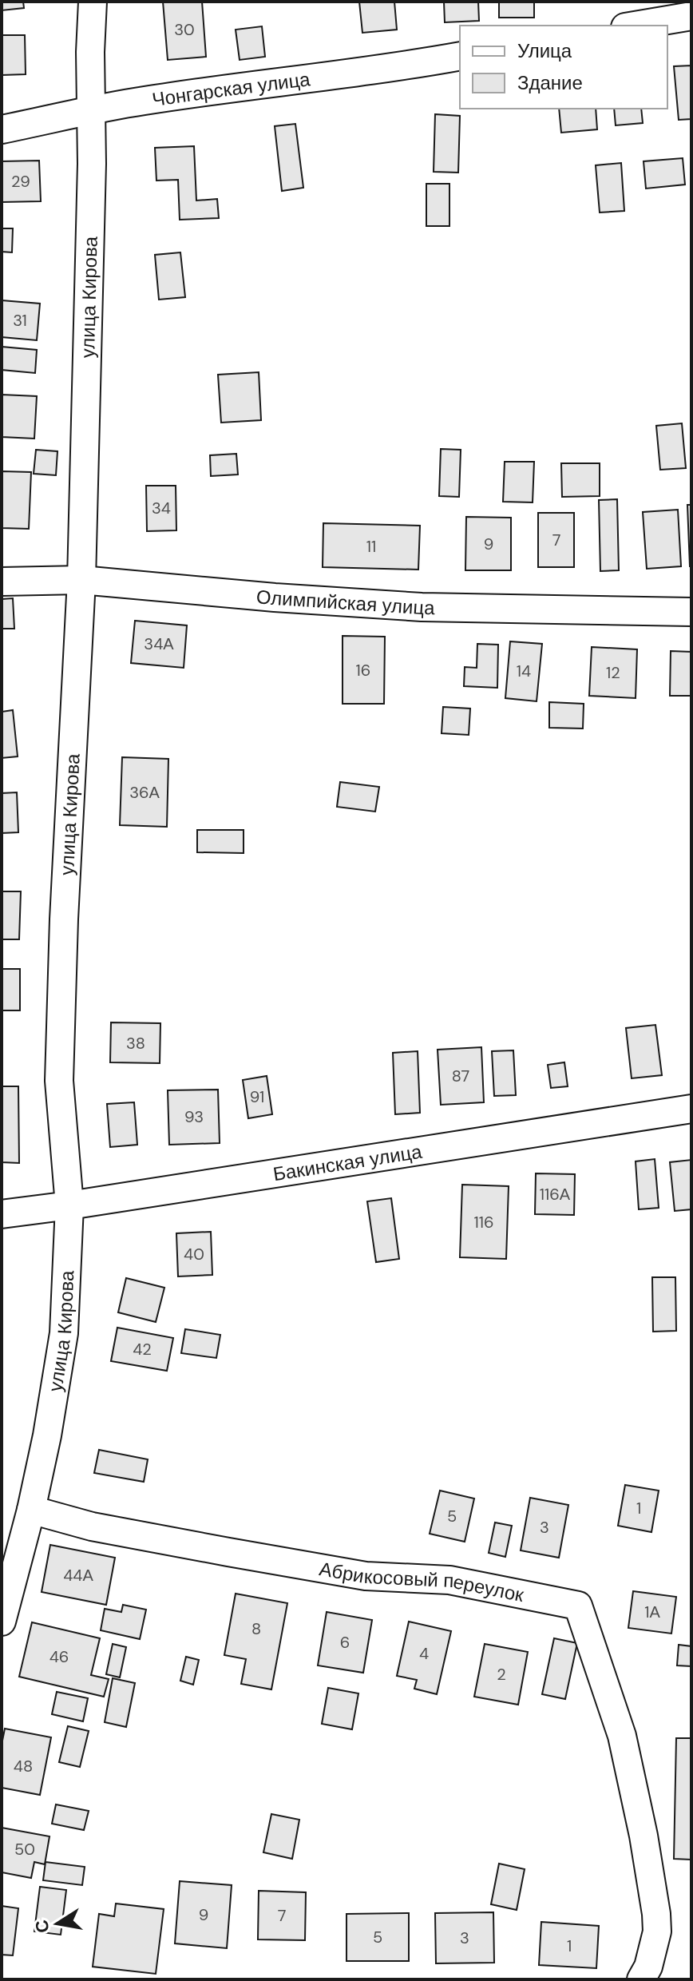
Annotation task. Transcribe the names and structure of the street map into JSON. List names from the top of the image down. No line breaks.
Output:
{"streets":{"street":["Чонгарская улица","улица Кирова","Олимпийская улица","Бакинская улица","Абрикосовый переулок"]},"crossings":[["Чонгарская улица","улица Кирова"],["улица Кирова","Олимпийская улица"],["улица Кирова","Бакинская улица"],["улица Кирова","Абрикосовый переулок"]],"house_numbers":["30","29","31","34","7","9","11","34А","16","14","12","36А","38","87","91","93","116А","116","40","42","1","5","3","44А","1А","8","6","4","46","2","48","50","9","7","5","3","1"],"legend":["Улица","Здание"],"north":"left"}
